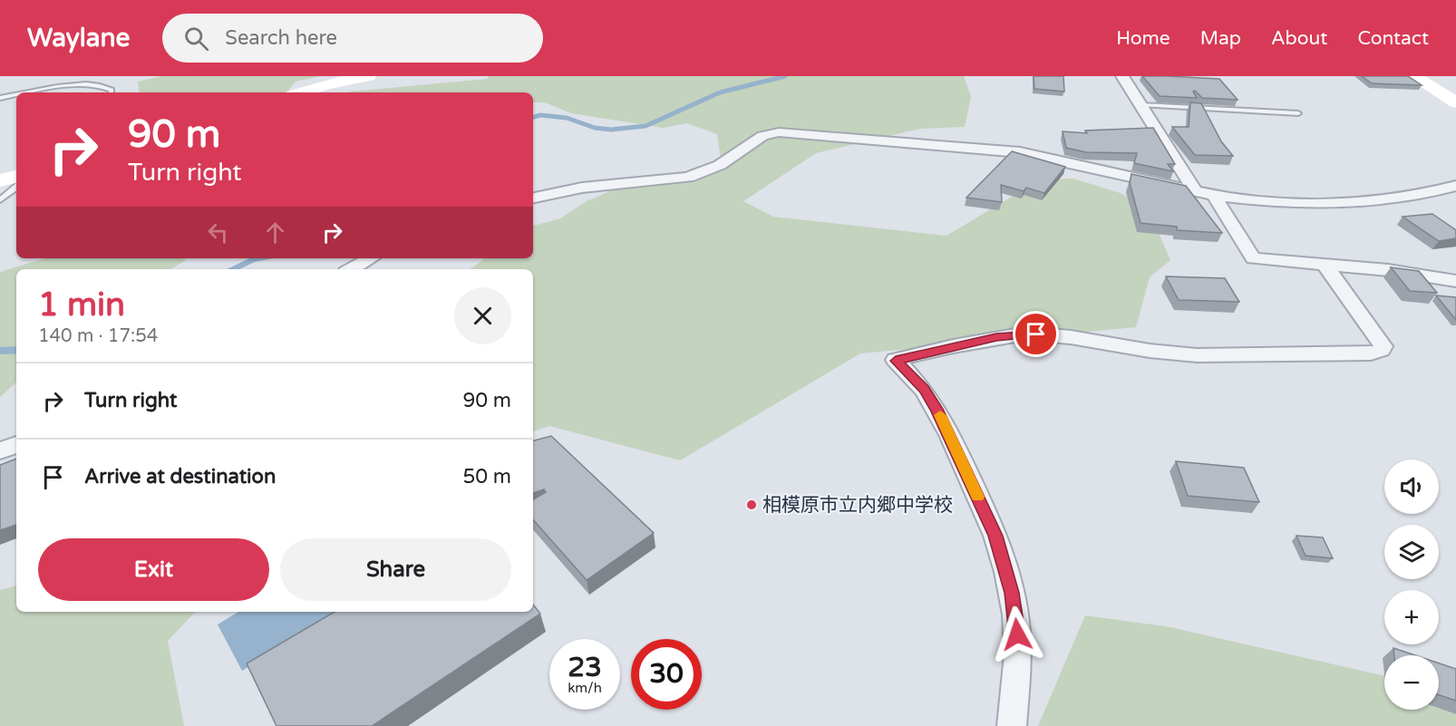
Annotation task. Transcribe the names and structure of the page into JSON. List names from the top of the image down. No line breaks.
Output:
{"places":["相模原市立内郷中学校"],"page":{"header":"Waylane","search":"Search here","nav":["Home","Map","About","Contact"],"turn":["90 m","Turn right"],"heading":["1 min","140 m · 17:54"],"list":[{"name":"Turn right","value":"90 m"},{"name":"Arrive at destination","value":"50 m"}],"map_buttons":["+","−"],"buttons":["Exit","Share"],"speed":"23 km/h","limit":"30"}}
